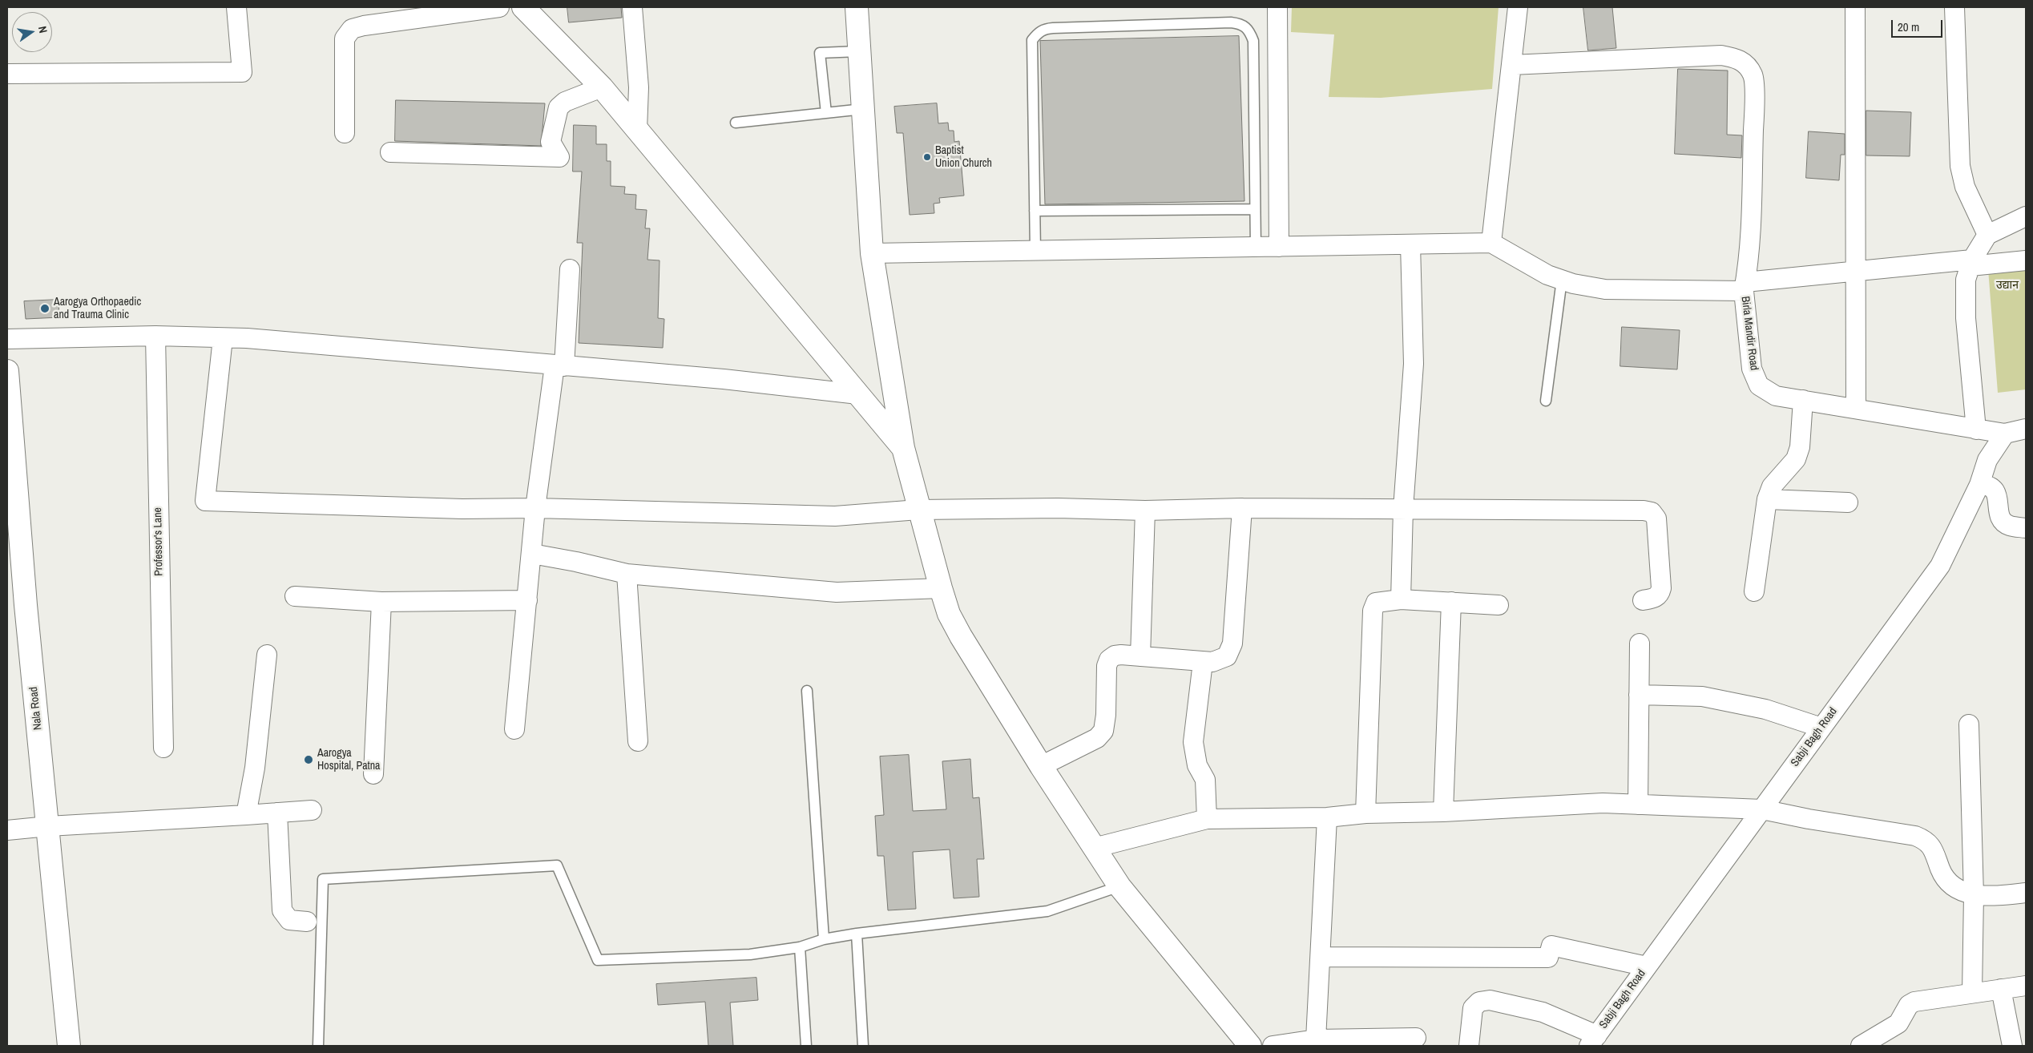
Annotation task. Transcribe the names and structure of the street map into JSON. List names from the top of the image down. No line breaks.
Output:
{"streets":{"main road":["Nala Road"],"street":["Birla Mandir Road","Professor's Lane","Sabji Bagh Road"]},"crossings":[["Birla Mandir Road","Sabji Bagh Road"]],"parks":["उद्यान"],"places":["Baptist Union Church","Aarogya Orthopaedic and Trauma Clinic","Aarogya Hospital, Patna"],"scale_bar":"20 m","north":"right"}
